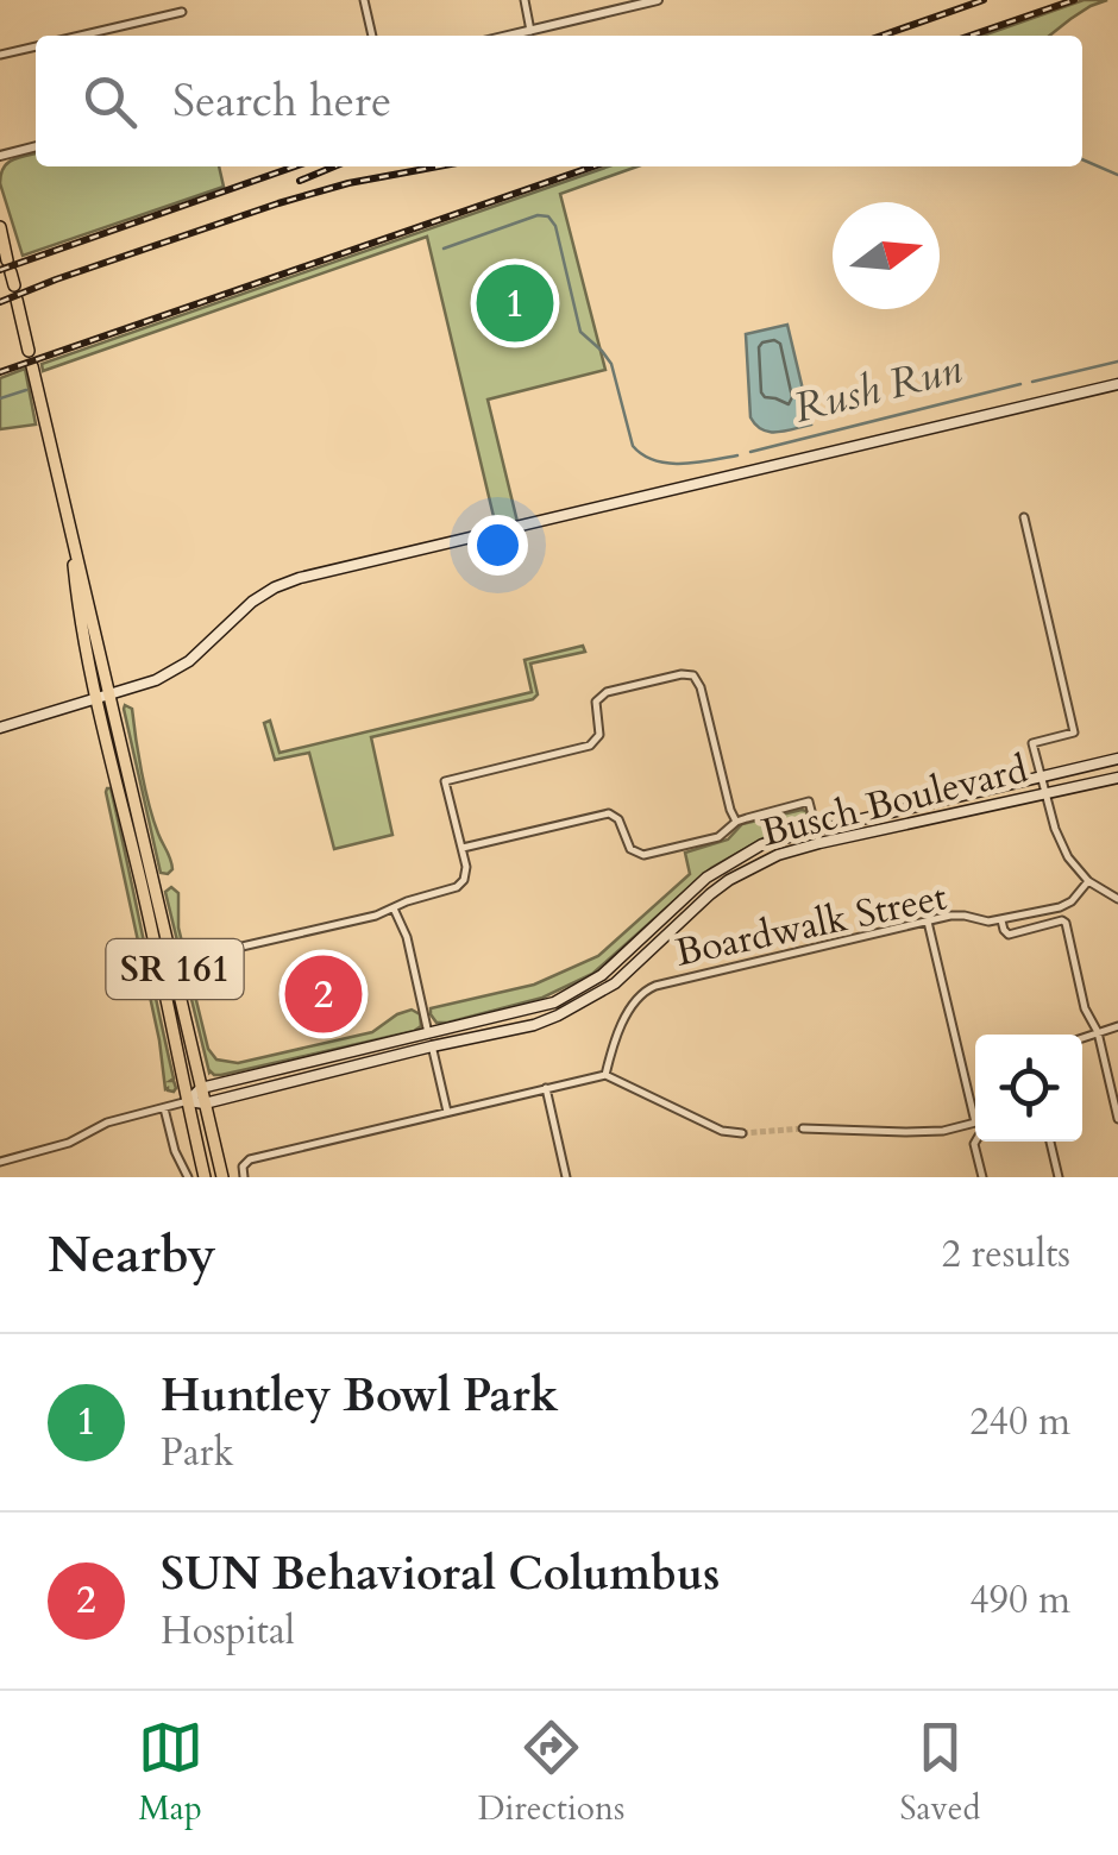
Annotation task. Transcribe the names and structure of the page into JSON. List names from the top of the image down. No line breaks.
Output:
{"streets":{"main road":["Busch Boulevard","SR 161"],"street":["Boardwalk Street"]},"crossings":[["Busch Boulevard","SR 161"]],"water":["Rush Run"],"north":"right","page":{"search":"Search here","pins":["1","2"],"heading":["Nearby","2 results"],"list":[{"mark":"1","name":"Huntley Bowl Park","note":"Park","value":"240 m"},{"mark":"2","name":"SUN Behavioral Columbus","note":"Hospital","value":"490 m"}],"nav":["Map","Directions","Saved"]}}
